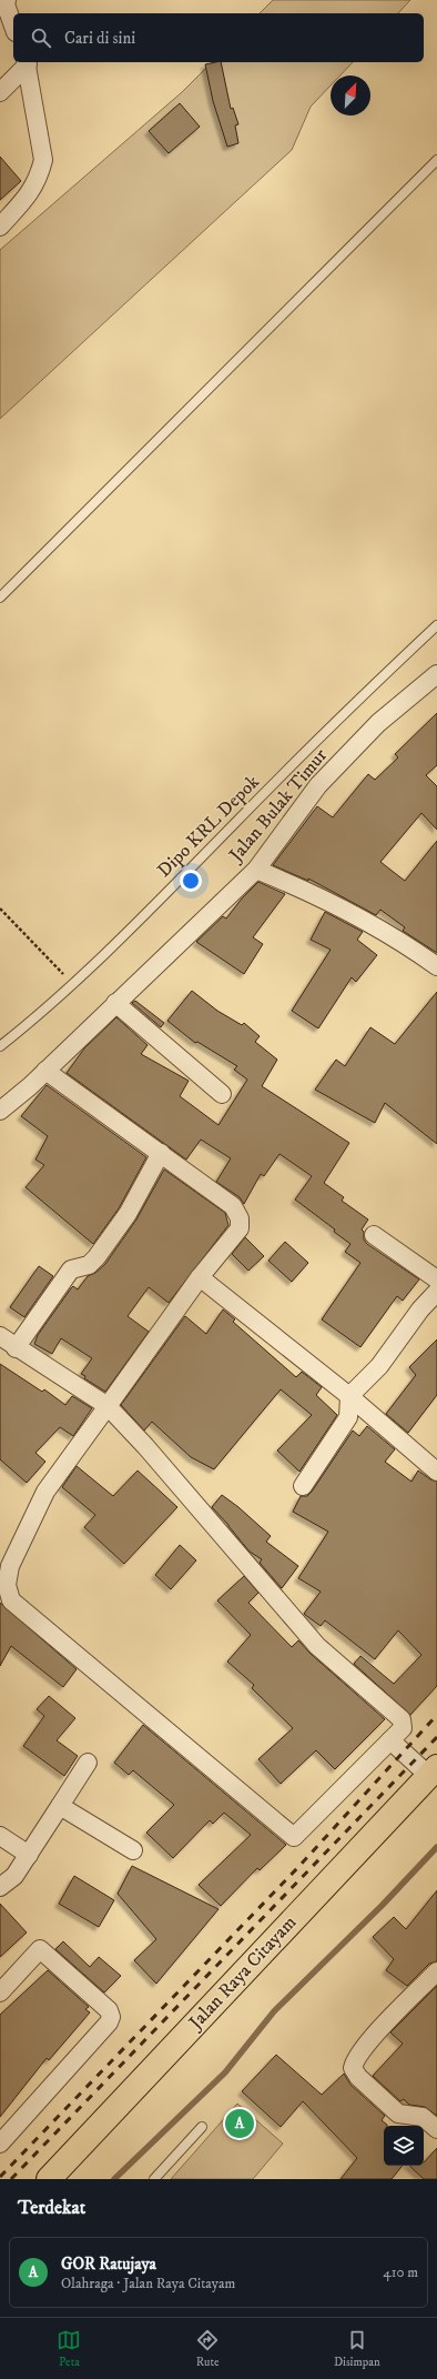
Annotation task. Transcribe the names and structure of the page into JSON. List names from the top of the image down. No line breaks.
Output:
{"streets":{"main road":["Jalan Raya Citayam"],"street":["Jalan Bulak Timur"],"lane":["Dipo KRL Depok"]},"north":"top right","page":{"search":"Cari di sini","pins":"A","heading":"Terdekat","list":[{"mark":"A","name":"GOR Ratujaya","note":"Olahraga · Jalan Raya Citayam","value":"410 m"}],"nav":["Peta","Rute","Disimpan"]}}
